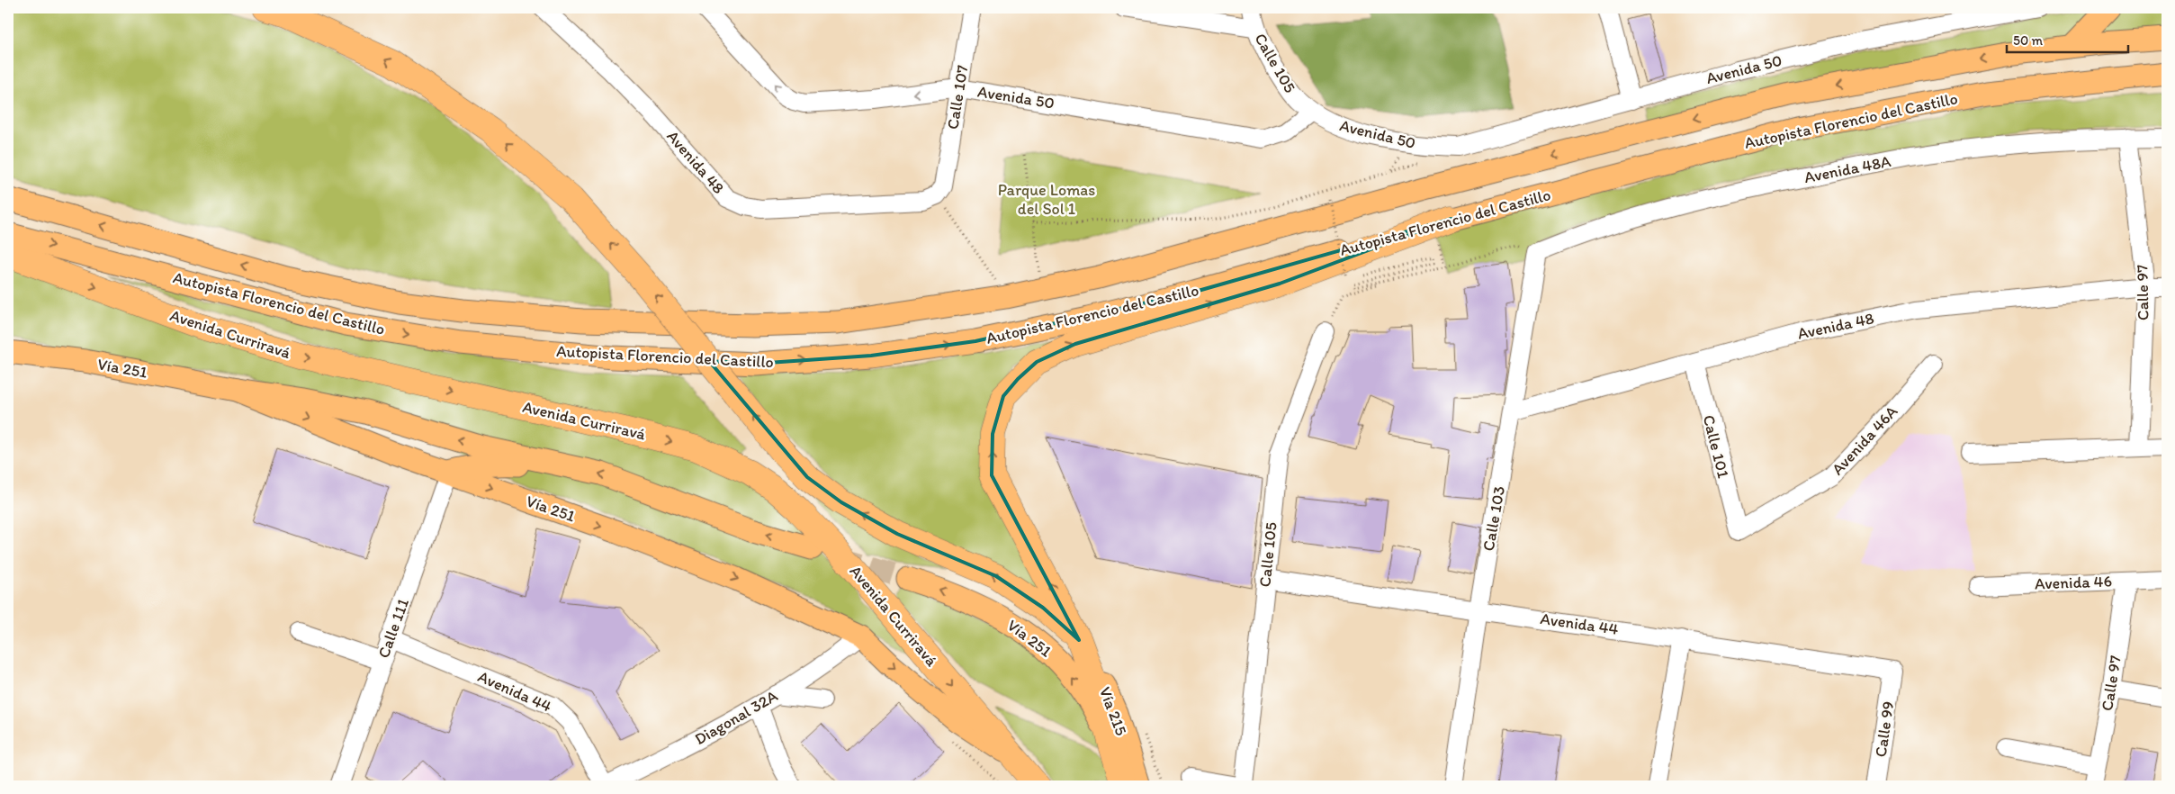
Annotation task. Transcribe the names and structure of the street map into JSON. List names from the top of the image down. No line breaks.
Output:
{"streets":{"highway":["Avenida Curriravá"],"main road":["Autopista Florencio del Castillo","Vía 251","Vía 215"],"street":["Calle 105","Avenida 50","Calle 107","Avenida 48","Avenida 48A","Calle 97","Avenida 46A","Calle 101","Calle 103","Avenida 46","Avenida 44","Calle 111","Diagonal 32A","Calle 99"]},"crossings":[["Calle 105","Avenida 50"],["Calle 105","Avenida 44"],["Avenida 50","Calle 107"],["Calle 107","Avenida 48"],["Avenida 48","Calle 97"],["Avenida 48","Calle 101"],["Avenida 48","Calle 103"],["Avenida 48A","Calle 97"],["Avenida 48A","Calle 103"],["Calle 97","Avenida 46"],["Avenida Curriravá","Vía 251"],["Vía 251","Calle 111"],["Vía 251","Diagonal 32A"],["Avenida 46A","Calle 101"],["Calle 103","Avenida 44"],["Avenida 44","Calle 111"],["Avenida 44","Diagonal 32A"],["Avenida 44","Calle 99"]],"parks":["Parque Lomas del Sol 1"],"scale_bar":"50 m"}
